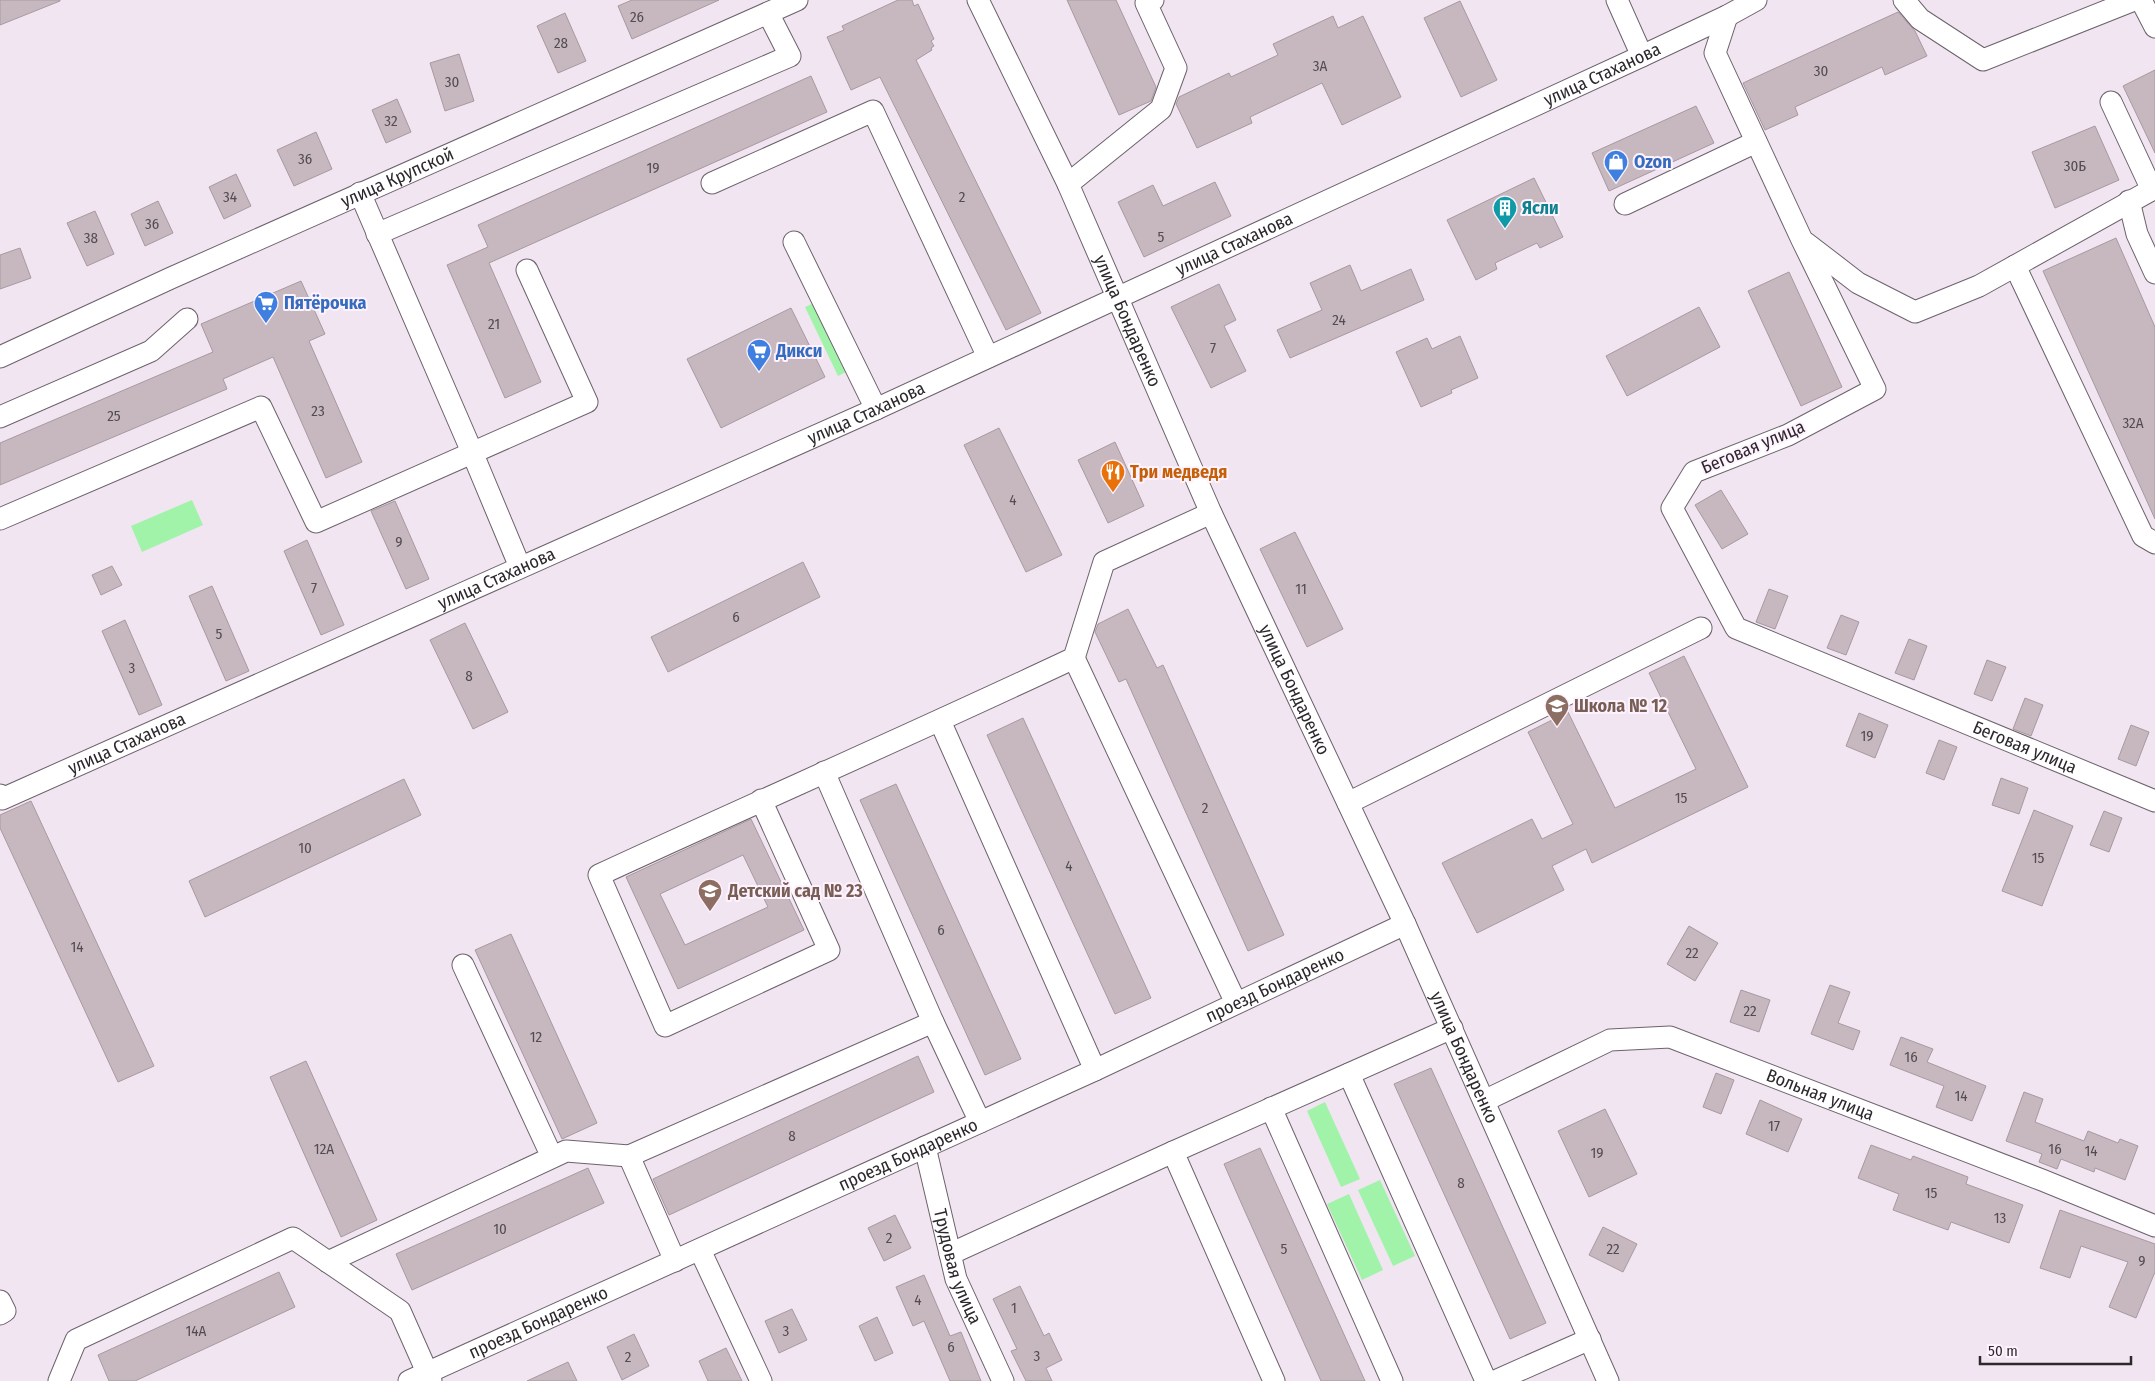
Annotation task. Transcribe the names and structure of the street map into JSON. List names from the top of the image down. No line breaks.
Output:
{"streets":{"street":["улица Стаханова","улица Крупской","улица Бондаренко","Беговая улица","проезд Бондаренко","Вольная улица","Трудовая улица"]},"crossings":[["улица Стаханова","улица Бондаренко"],["улица Стаханова","Беговая улица"],["улица Бондаренко","проезд Бондаренко"],["улица Бондаренко","Вольная улица"],["проезд Бондаренко","Трудовая улица"]],"places":{"shop":["Ozon"],"building":["Ясли"],"supermarket":["Пятёрочка","Дикси"],"restaurant":["Три медведя"],"school or university":["Школа № 12","Детский сад № 23"]},"house_numbers":["26","28","3А","30","30","32","36","30Б","19","34","2","36","5","38","24","21","7","23","25","32А","4","9","7","11","6","5","3","8","19","15","2","10","15","4","6","14","22","22","12","16","14","17","8","12А","16","14","19","8","15","13","10","2","5","22","9","4","1","14А","3","6","3","2"],"scale_bar":"50 m"}
